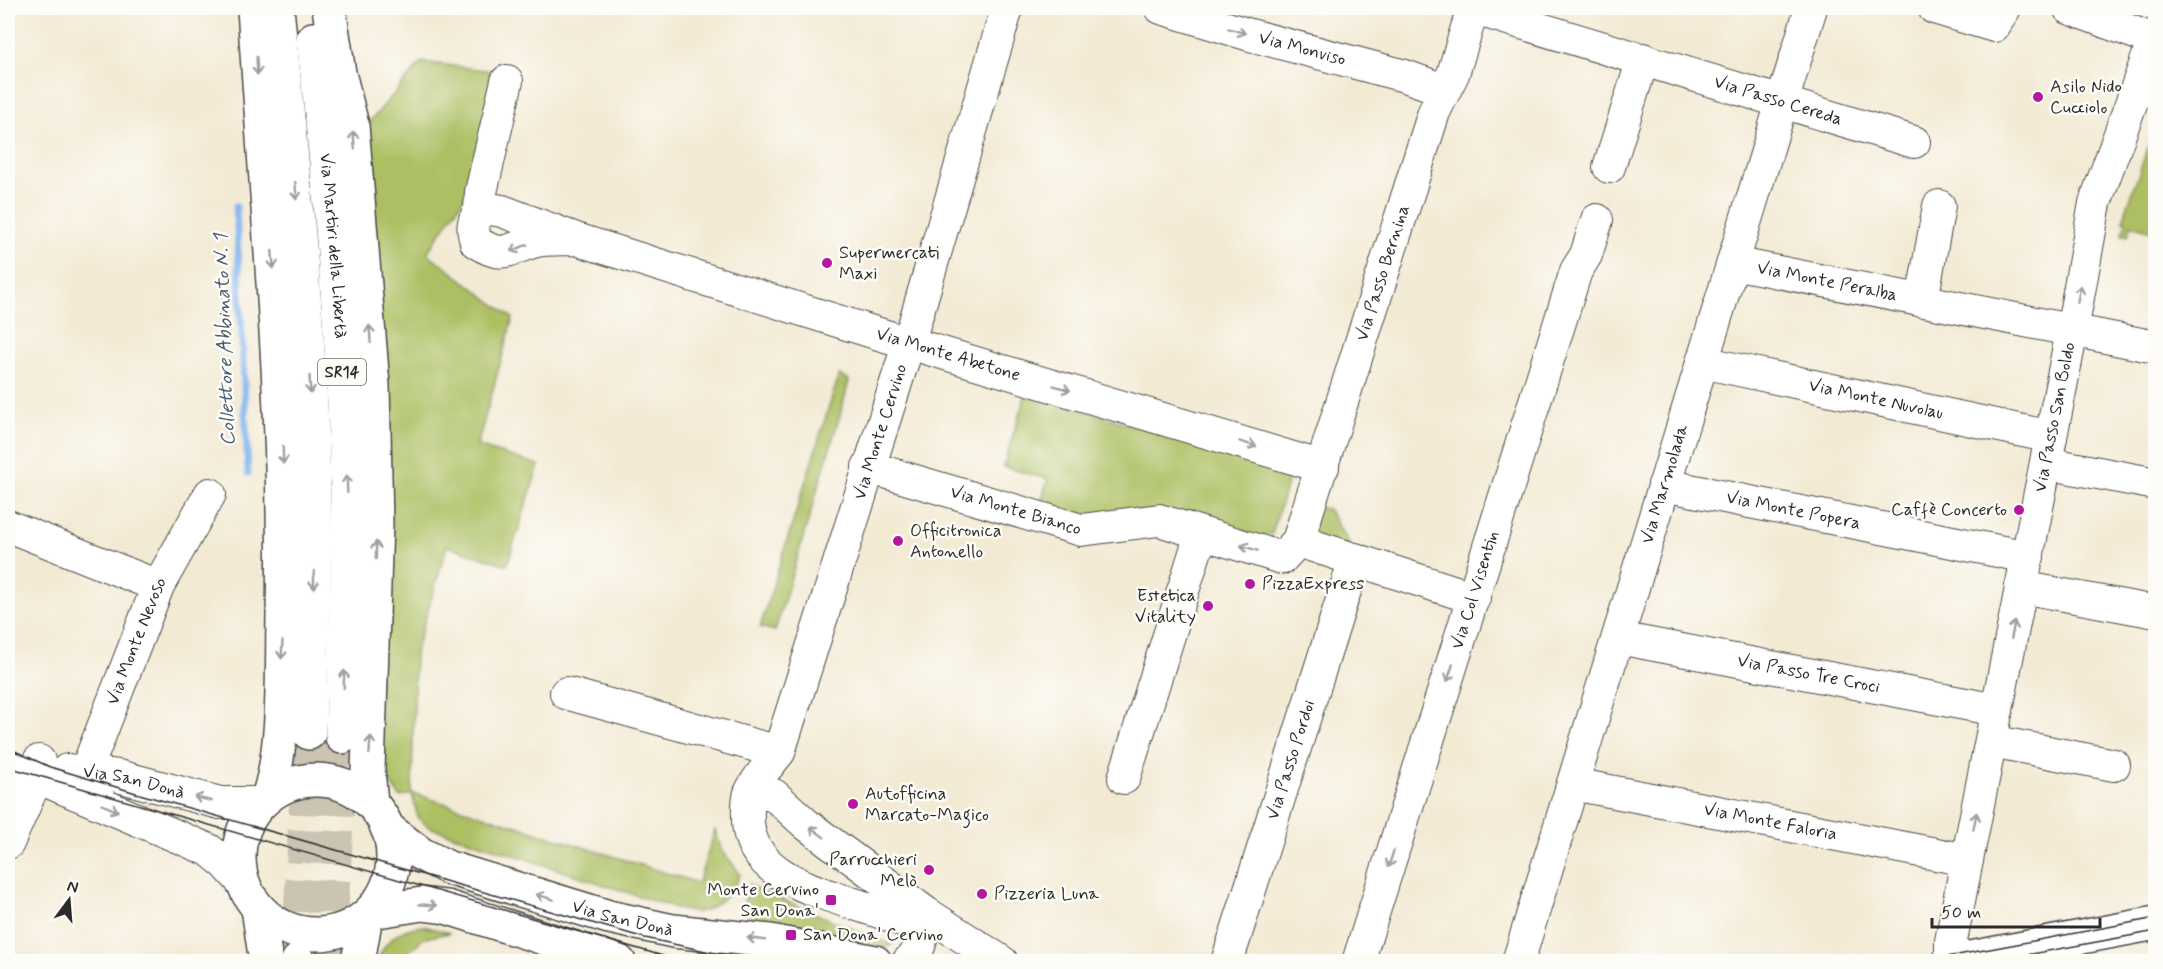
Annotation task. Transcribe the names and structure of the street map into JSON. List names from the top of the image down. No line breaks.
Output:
{"streets":{"main road":["Via Martiri della Libertà","SR14","Via San Donà"],"street":["Via Monviso","Via Passo Cereda","Via Passo Bernina","Via Monte Peralba","Via Monte Abetone","Via Monte Nuvolau","Via Passo San Boldo","Via Monte Cervino","Via Marmolada","Via Monte Bianco","Via Monte Popera","Via Col Visentin","Via Monte Nevoso","Via Passo Tre Croci","Via Passo Pordoi","Via Monte Faloria"]},"crossings":[["Via Monviso","Via Passo Bernina"],["Via Passo Cereda","Via Passo Bernina"],["Via Passo Cereda","Via Marmolada"],["Via Passo Bernina","Via Monte Abetone"],["Via Passo Bernina","Via Monte Bianco"],["Via Monte Peralba","Via Passo San Boldo"],["Via Monte Peralba","Via Marmolada"],["Via Monte Abetone","Via Monte Cervino"],["Via Monte Nuvolau","Via Passo San Boldo"],["Via Monte Nuvolau","Via Marmolada"],["Via Passo San Boldo","Via Monte Popera"],["Via Passo San Boldo","Via Passo Tre Croci"],["Via Passo San Boldo","Via Monte Faloria"],["Via Monte Cervino","Via Monte Bianco"],["Via Marmolada","Via Monte Popera"],["Via Marmolada","Via Passo Tre Croci"],["Via Marmolada","Via Monte Faloria"],["Via Monte Nevoso","Via San Donà"]],"one_way":["Via Monviso","Via Monte Abetone","Via Passo San Boldo"],"water":["Collettore Abbinato N. 1"],"places":{"other":["Asilo Nido Cucciolo","Supermercati Maxi","Caffè Concerto","Officitronica Antonello","PizzaExpress","Estetica Vitality","Autofficina Marcato-Magico","Parrucchieri Melò","Pizzeria Luna"],"transit":["Monte Cervino San Dona'","San Dona' Cervino"]},"scale_bar":"50 m","north":"top"}
